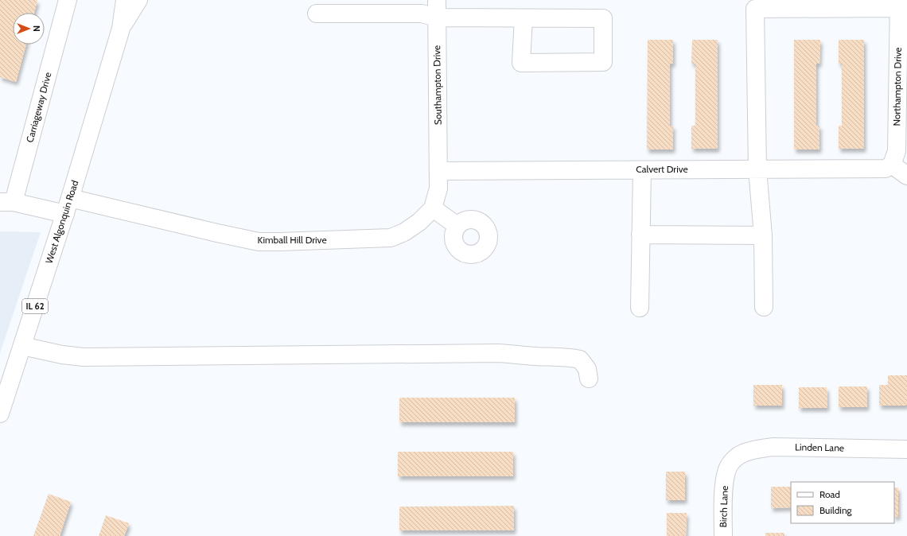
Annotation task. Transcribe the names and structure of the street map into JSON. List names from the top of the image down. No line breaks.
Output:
{"streets":{"street":["Southampton Drive","Northampton Drive","Carriageway Drive","Calvert Drive","West Algonquin Road","Kimball Hill Drive","IL 62","Linden Lane","Birch Lane"]},"crossings":[["Southampton Drive","Calvert Drive"],["Southampton Drive","Kimball Hill Drive"],["Northampton Drive","Calvert Drive"],["Carriageway Drive","Kimball Hill Drive"],["Calvert Drive","Kimball Hill Drive"],["West Algonquin Road","Kimball Hill Drive"],["Linden Lane","Birch Lane"]],"legend":["Road","Building"],"north":"right"}
